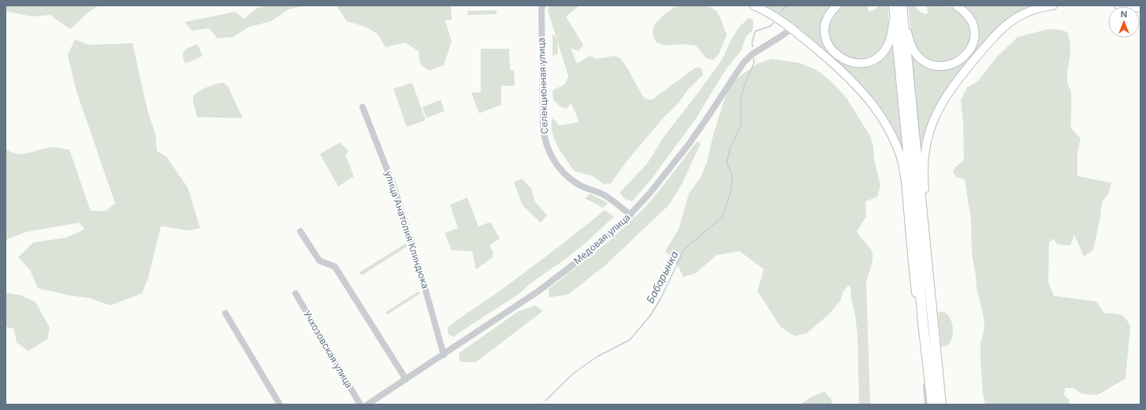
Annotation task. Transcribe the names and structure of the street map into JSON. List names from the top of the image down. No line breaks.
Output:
{"streets":{"street":["Селекционная улица","улица Анатолия Клиндюка","Медовая улица","Учхозовская улица"]},"crossings":[["Селекционная улица","Медовая улица"],["улица Анатолия Клиндюка","Медовая улица"]],"water":["Бабарынка"],"north":"top"}
